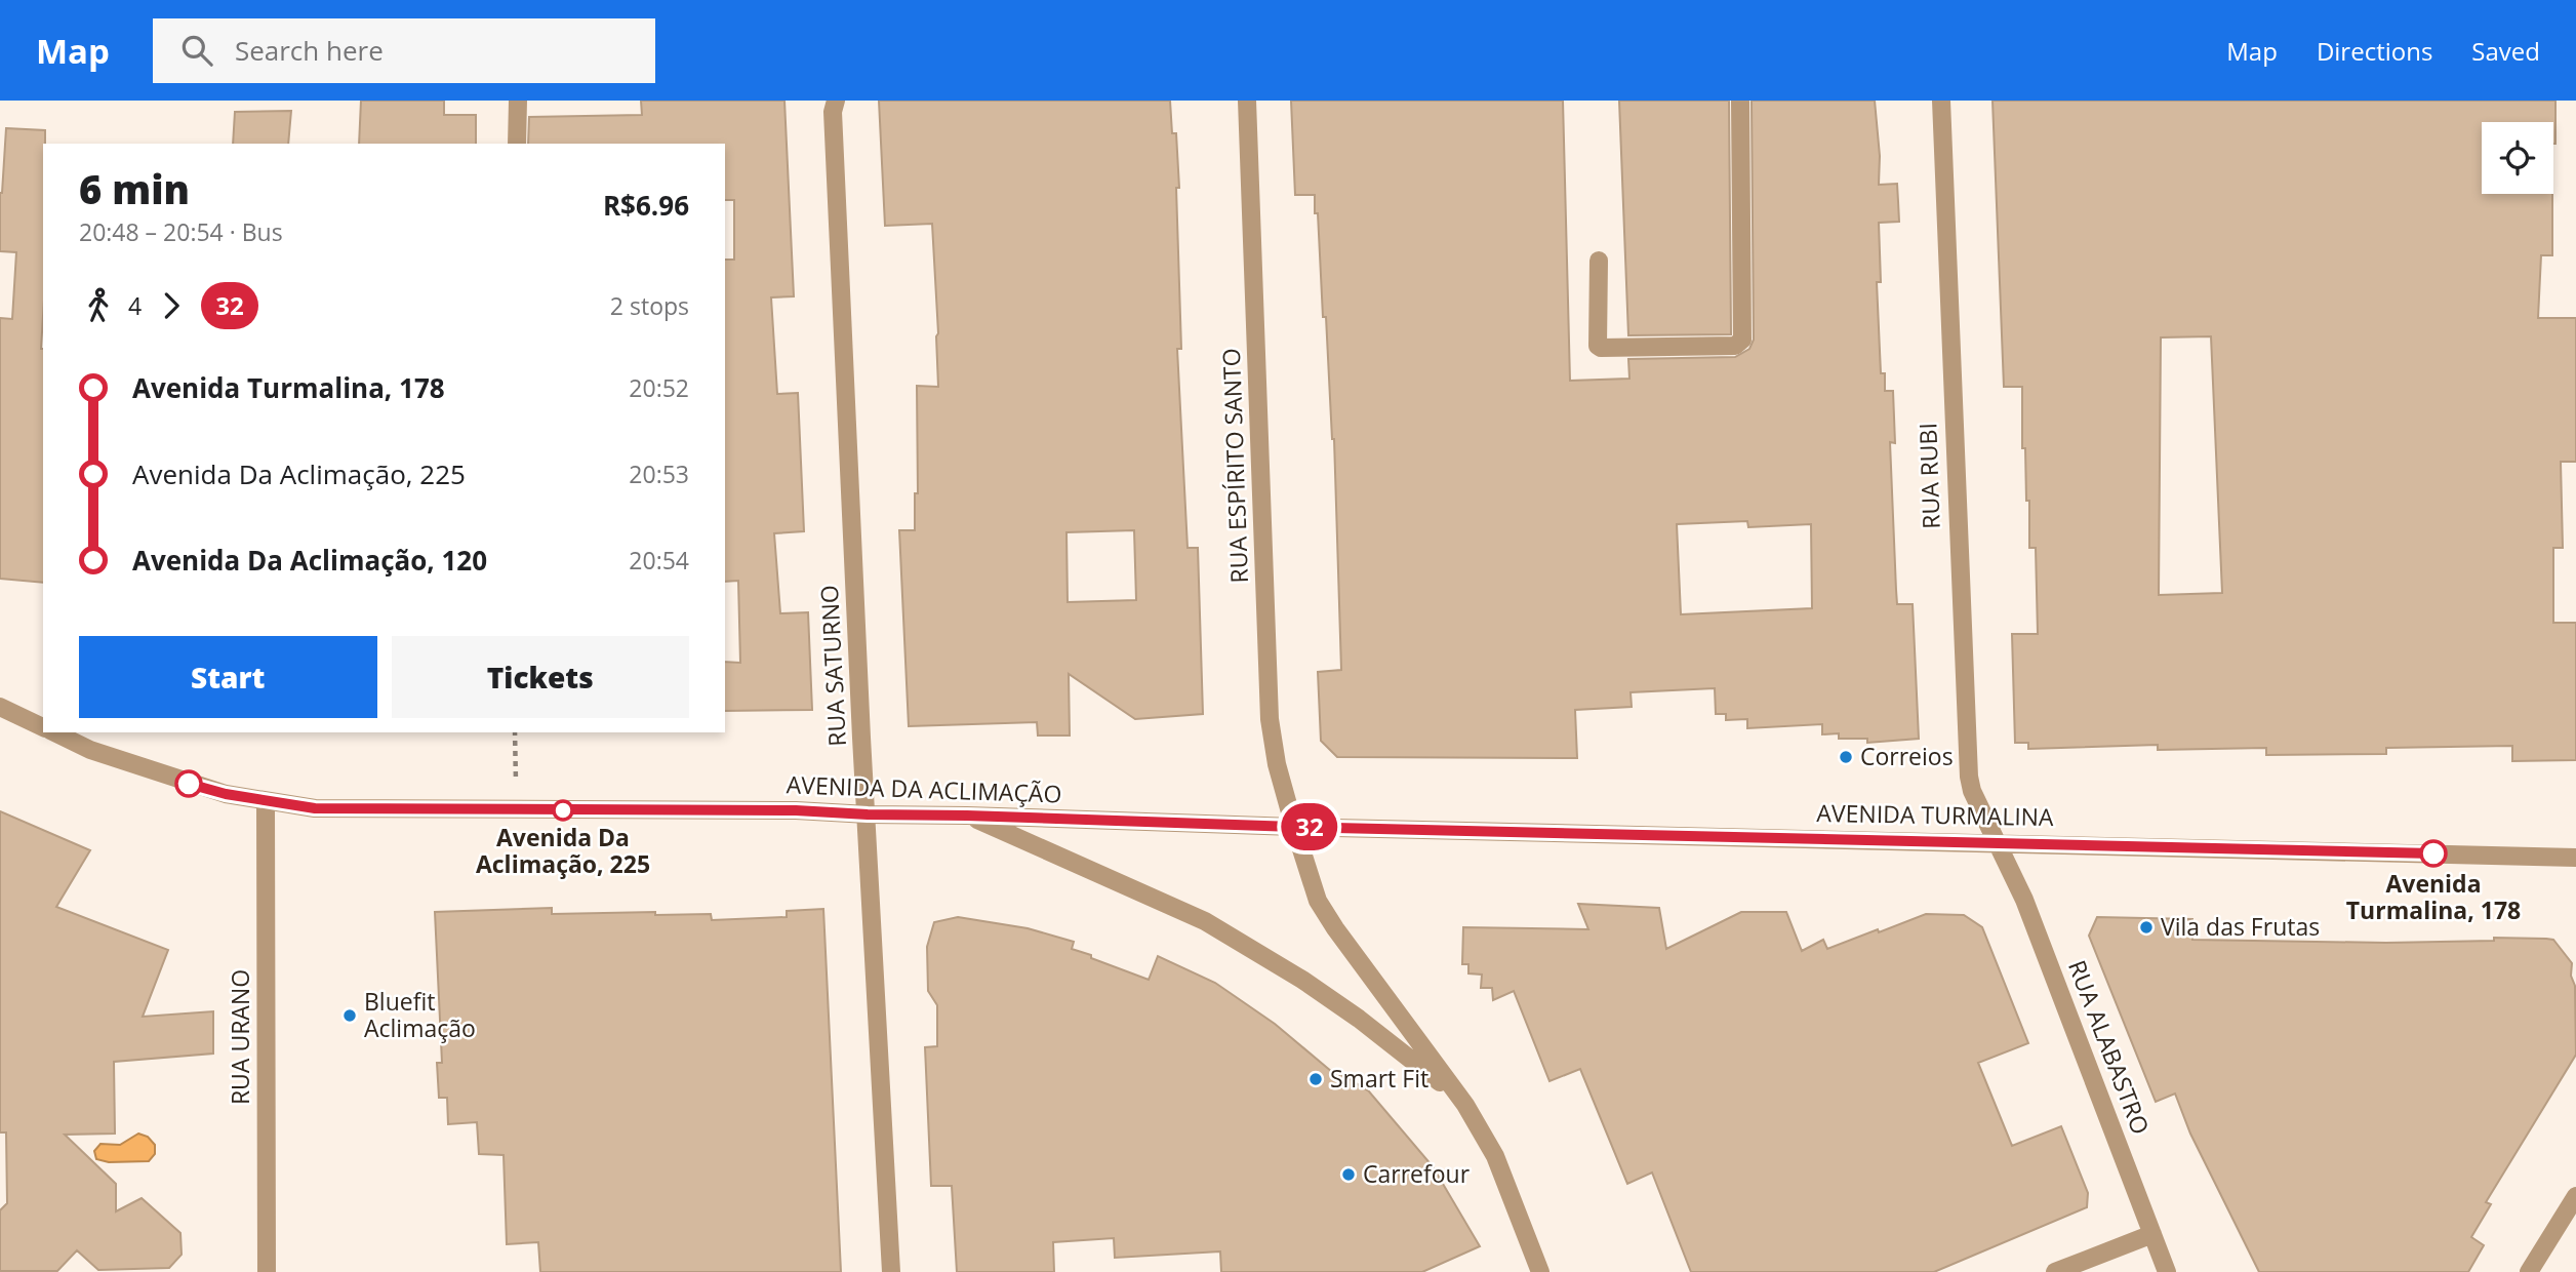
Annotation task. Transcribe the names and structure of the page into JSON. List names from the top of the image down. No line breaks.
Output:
{"streets":{"street":["RUA ESPÍRITO SANTO","RUA RUBI","RUA SATURNO","AVENIDA DA ACLIMAÇÃO","AVENIDA TURMALINA","RUA URANO","RUA ALABASTRO"]},"crossings":[["RUA ESPÍRITO SANTO","AVENIDA DA ACLIMAÇÃO"],["RUA ESPÍRITO SANTO","AVENIDA TURMALINA"],["RUA RUBI","AVENIDA TURMALINA"],["RUA RUBI","RUA ALABASTRO"],["RUA SATURNO","AVENIDA DA ACLIMAÇÃO"],["AVENIDA DA ACLIMAÇÃO","AVENIDA TURMALINA"],["AVENIDA DA ACLIMAÇÃO","RUA URANO"],["AVENIDA TURMALINA","RUA ALABASTRO"]],"places":["Correios","Avenida Da Aclimação, 225","Avenida Turmalina, 178","Vila das Frutas","Bluefit Aclimação","Smart Fit","Carrefour"],"lines":["bus line 32"],"page":{"header":"Map","search":"Search here","nav":["Map","Directions","Saved"],"on_map":"32","heading":["6 min","20:48 – 20:54 · Bus","R$6.96"],"legs":["4","32","2 stops"],"list":[{"name":"Avenida Turmalina, 178","value":"20:52"},{"name":"Avenida Da Aclimação, 225","value":"20:53"},{"name":"Avenida Da Aclimação, 120","value":"20:54"}],"buttons":["Start","Tickets"]}}
